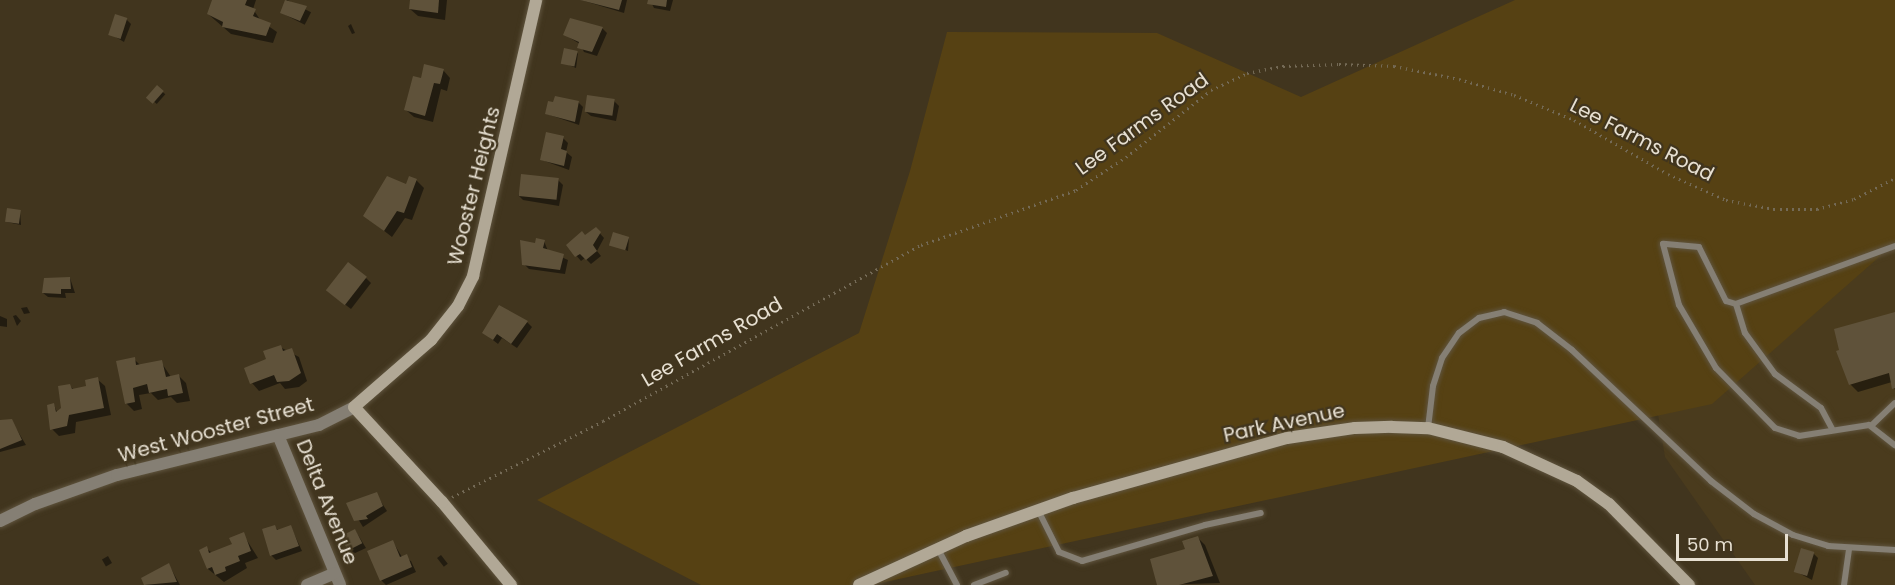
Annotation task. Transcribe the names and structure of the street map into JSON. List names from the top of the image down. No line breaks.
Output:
{"streets":{"main road":["Wooster Heights","Park Avenue"],"street":["West Wooster Street","Delta Avenue"],"path":["Lee Farms Road"]},"crossings":[["Wooster Heights","West Wooster Street"],["West Wooster Street","Delta Avenue"]],"scale_bar":"50 m"}
